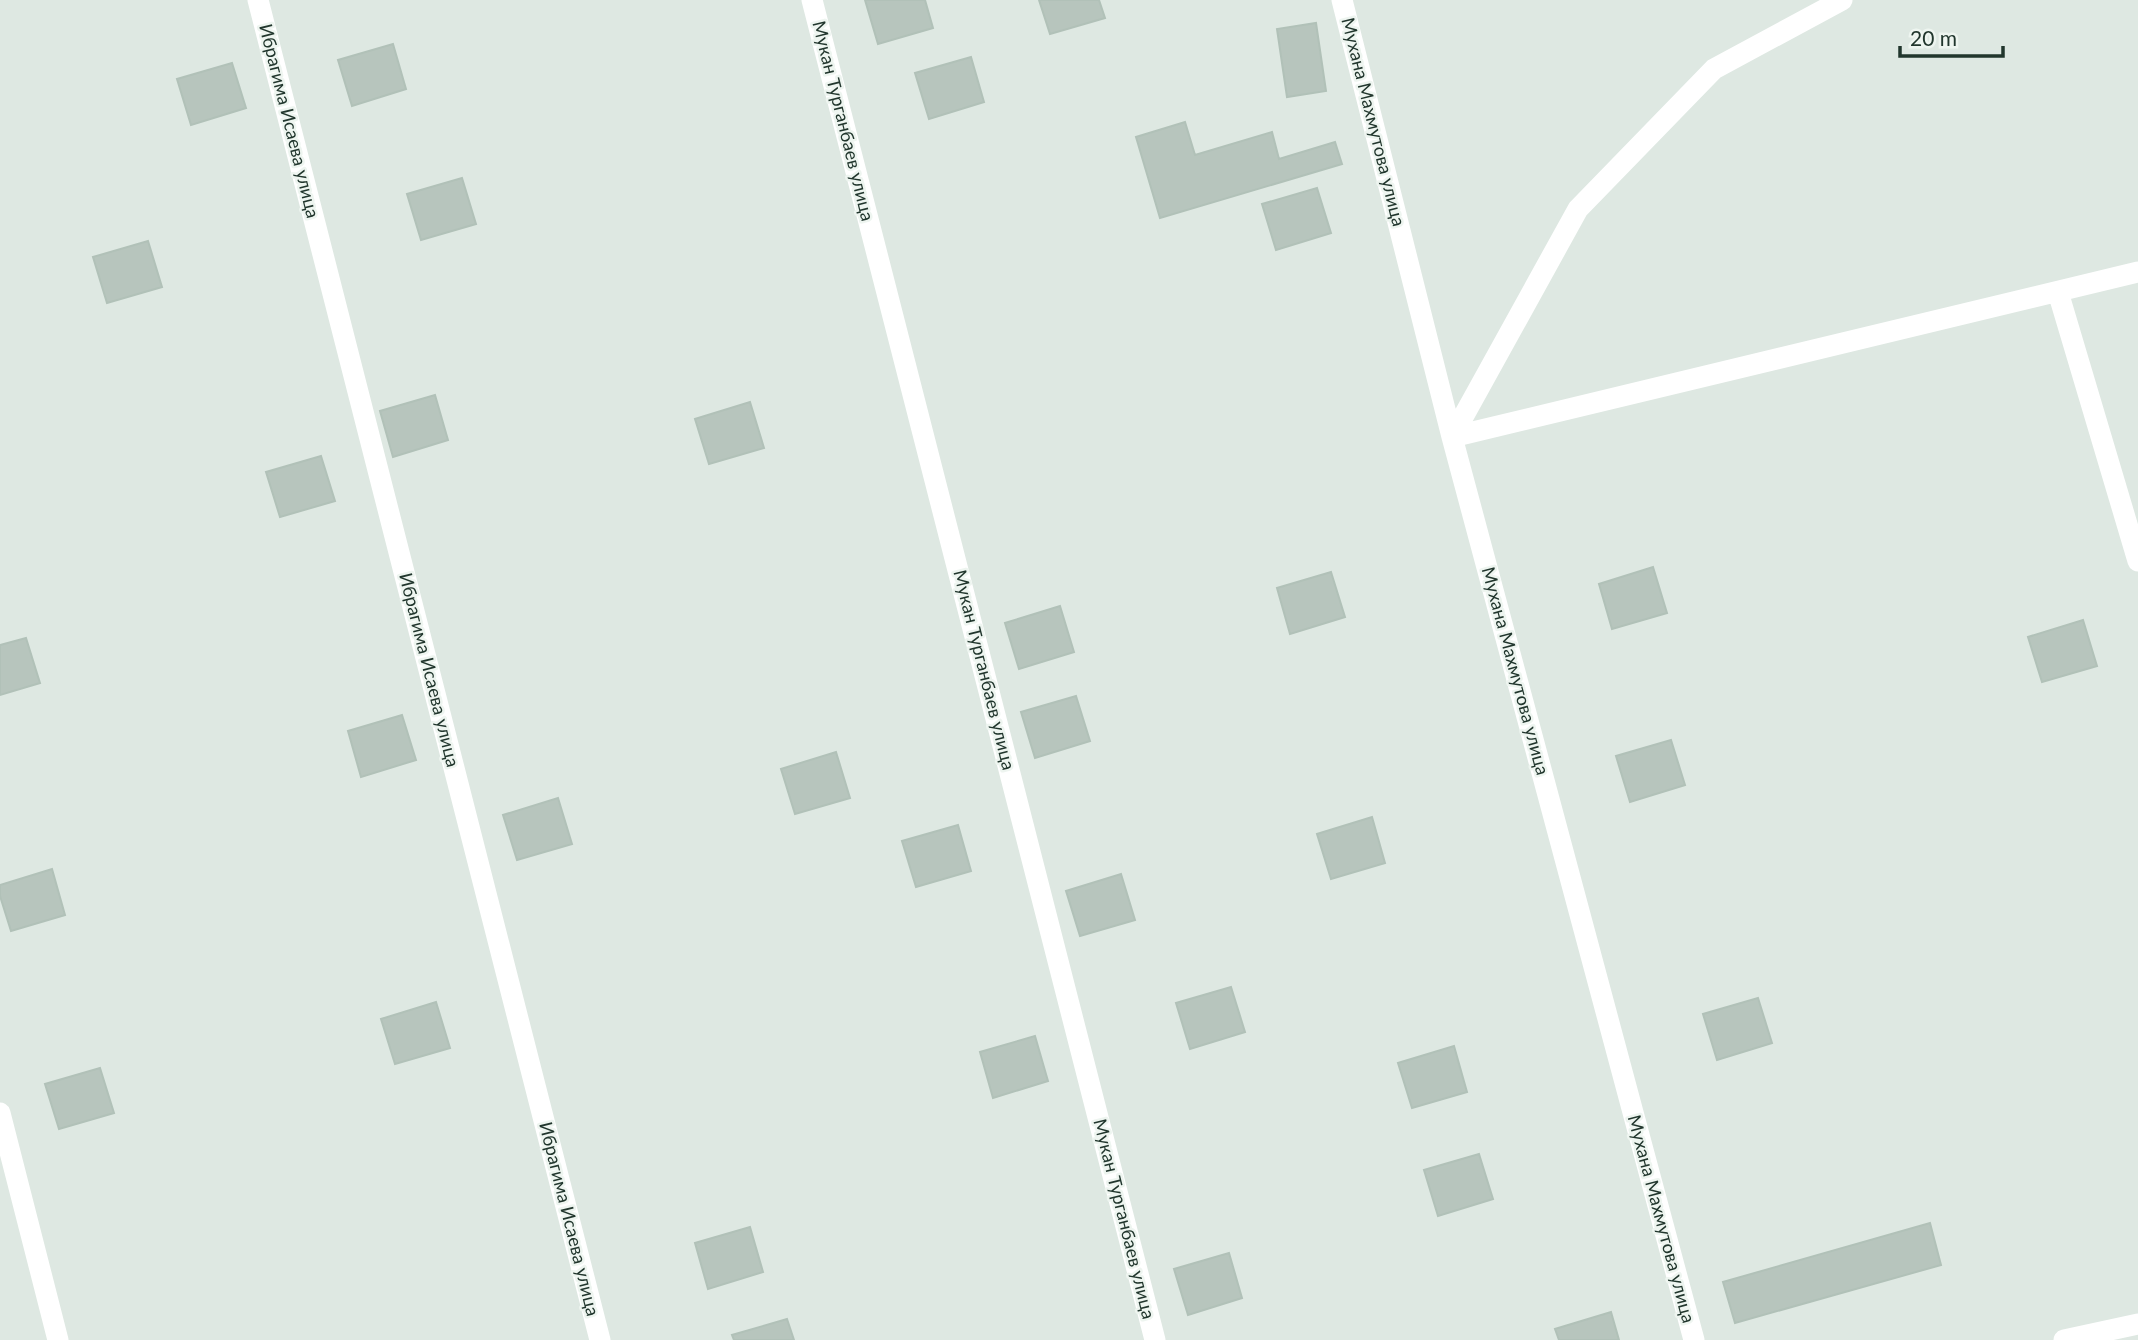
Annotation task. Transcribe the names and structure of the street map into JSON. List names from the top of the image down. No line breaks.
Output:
{"streets":{"street":["Ибрагима Исаева улица","Мукан Турганбаев улица","Мухана Махмутова улица"]},"scale_bar":"20 m"}
